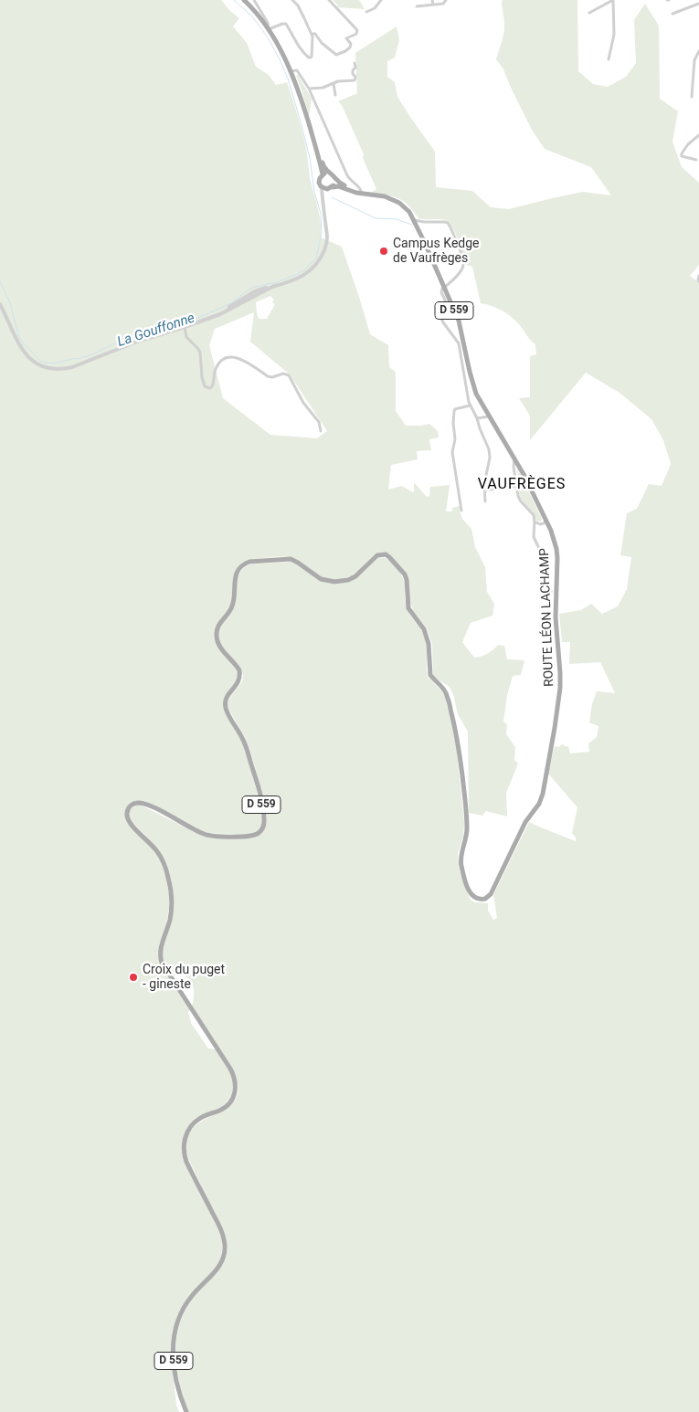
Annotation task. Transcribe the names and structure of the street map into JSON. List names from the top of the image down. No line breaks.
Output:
{"streets":{"main road":["D 559","ROUTE LÉON LACHAMP"]},"districts":["VAUFRÈGES"],"water":["La Gouffonne"],"places":["Campus Kedge de Vaufrèges","Croix du puget - gineste"]}
